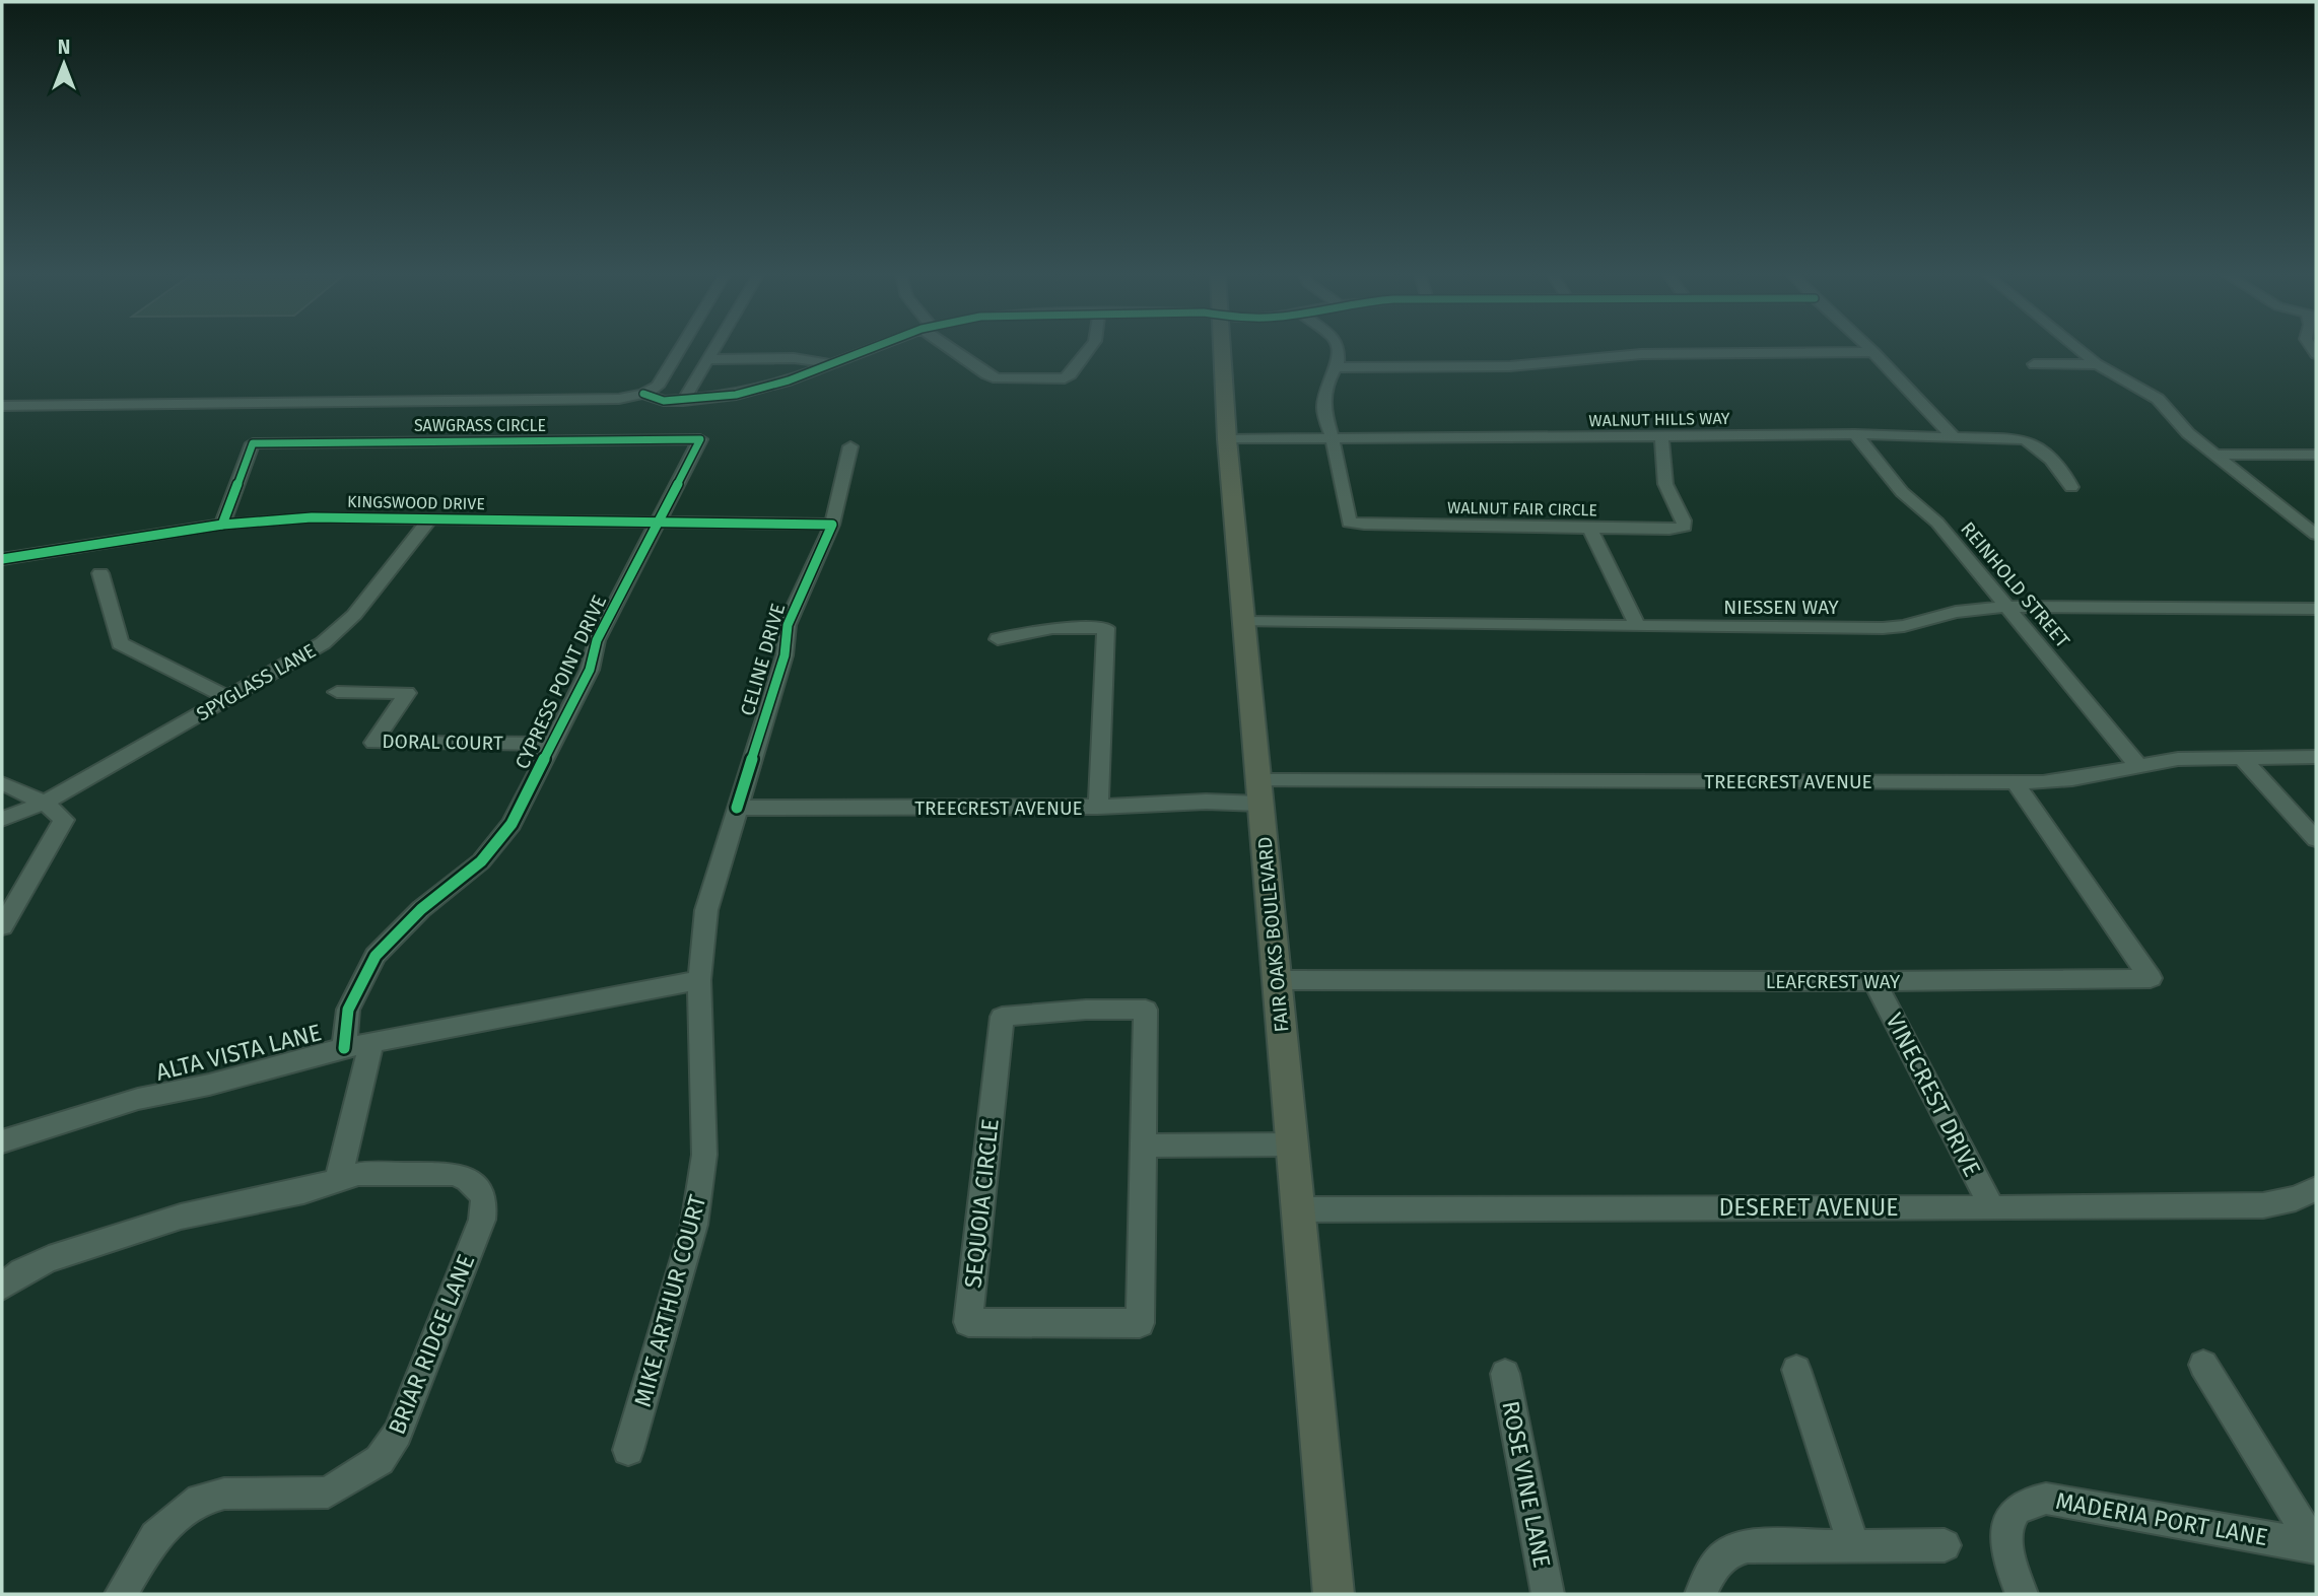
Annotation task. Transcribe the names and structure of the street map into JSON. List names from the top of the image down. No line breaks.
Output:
{"streets":{"main road":["FAIR OAKS BOULEVARD"],"street":["WALNUT HILLS WAY","SAWGRASS CIRCLE","KINGSWOOD DRIVE","WALNUT FAIR CIRCLE","REINHOLD STREET","NIESSEN WAY","CELINE DRIVE","SPYGLASS LANE","CYPRESS POINT DRIVE","DORAL COURT","TREECREST AVENUE","LEAFCREST WAY","ALTA VISTA LANE","VINECREST DRIVE","SEQUOIA CIRCLE","DESERET AVENUE","MIKE ARTHUR COURT","BRIAR RIDGE LANE","ROSE VINE LANE","MADERIA PORT LANE"]},"crossings":[["WALNUT HILLS WAY","WALNUT FAIR CIRCLE"],["WALNUT HILLS WAY","REINHOLD STREET"],["WALNUT HILLS WAY","FAIR OAKS BOULEVARD"],["SAWGRASS CIRCLE","KINGSWOOD DRIVE"],["SAWGRASS CIRCLE","CYPRESS POINT DRIVE"],["KINGSWOOD DRIVE","CELINE DRIVE"],["KINGSWOOD DRIVE","SPYGLASS LANE"],["KINGSWOOD DRIVE","CYPRESS POINT DRIVE"],["REINHOLD STREET","NIESSEN WAY"],["REINHOLD STREET","TREECREST AVENUE"],["NIESSEN WAY","FAIR OAKS BOULEVARD"],["CELINE DRIVE","TREECREST AVENUE"],["CELINE DRIVE","ALTA VISTA LANE"],["CELINE DRIVE","MIKE ARTHUR COURT"],["CYPRESS POINT DRIVE","DORAL COURT"],["CYPRESS POINT DRIVE","ALTA VISTA LANE"],["TREECREST AVENUE","FAIR OAKS BOULEVARD"],["TREECREST AVENUE","LEAFCREST WAY"],["FAIR OAKS BOULEVARD","LEAFCREST WAY"],["FAIR OAKS BOULEVARD","DESERET AVENUE"],["LEAFCREST WAY","VINECREST DRIVE"],["ALTA VISTA LANE","MIKE ARTHUR COURT"],["VINECREST DRIVE","DESERET AVENUE"]],"north":"top"}
